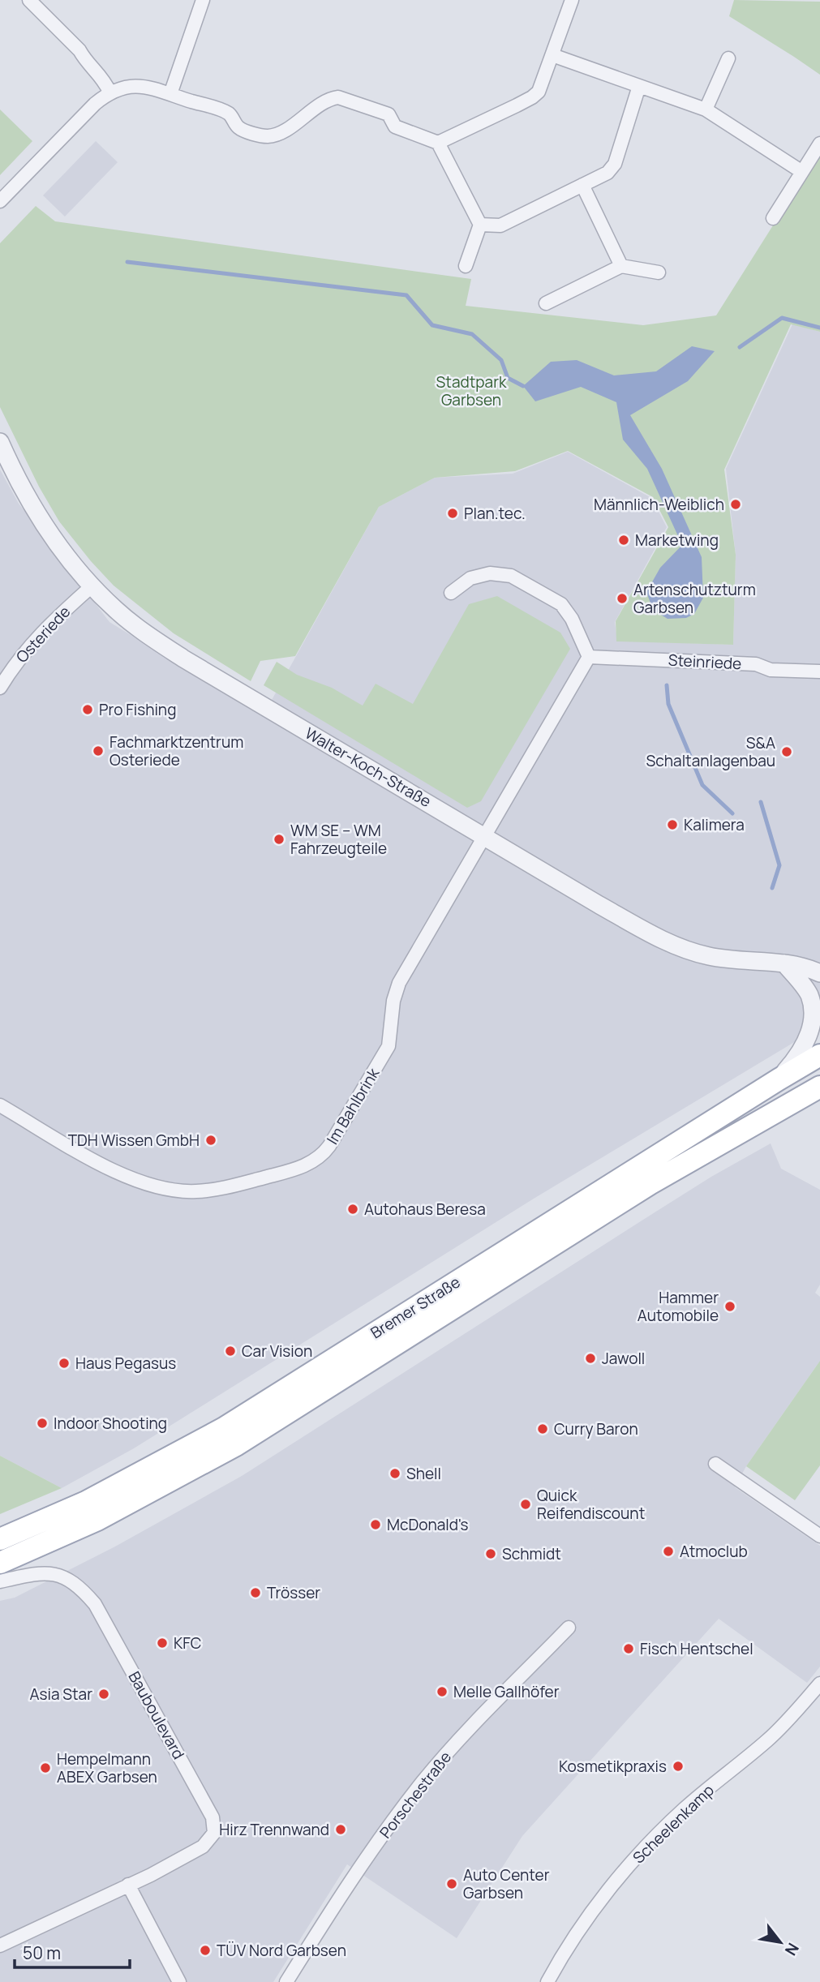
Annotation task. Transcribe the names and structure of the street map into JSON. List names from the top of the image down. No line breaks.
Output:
{"streets":{"main road":["Bremer Straße"],"street":["Osteriede","Steinriede","Walter-Koch-Straße","Im Bahlbrink","Bauboulevard","Porschestraße","Scheelenkamp"]},"crossings":[["Osteriede","Walter-Koch-Straße"],["Walter-Koch-Straße","Im Bahlbrink"]],"parks":["Stadtpark Garbsen"],"places":["Männlich-Weiblich","Plan.tec.","Marketwing","Artenschutzturm Garbsen","Pro Fishing","Fachmarktzentrum Osteriede","S&A Schaltanlagenbau","Kalimera","WM SE – WM Fahrzeugteile","TDH Wissen GmbH","Autohaus Beresa","Hammer Automobile","Car Vision","Jawoll","Haus Pegasus","Indoor Shooting","Curry Baron","Shell","Quick Reifendiscount","McDonald's","Atmoclub","Schmidt","Trösser","KFC","Fisch Hentschel","Melle Gallhöfer","Asia Star","Kosmetikpraxis","Hempelmann ABEX Garbsen","Hirz Trennwand","Auto Center Garbsen","TÜV Nord Garbsen"],"scale_bar":"50 m","north":"bottom right"}
